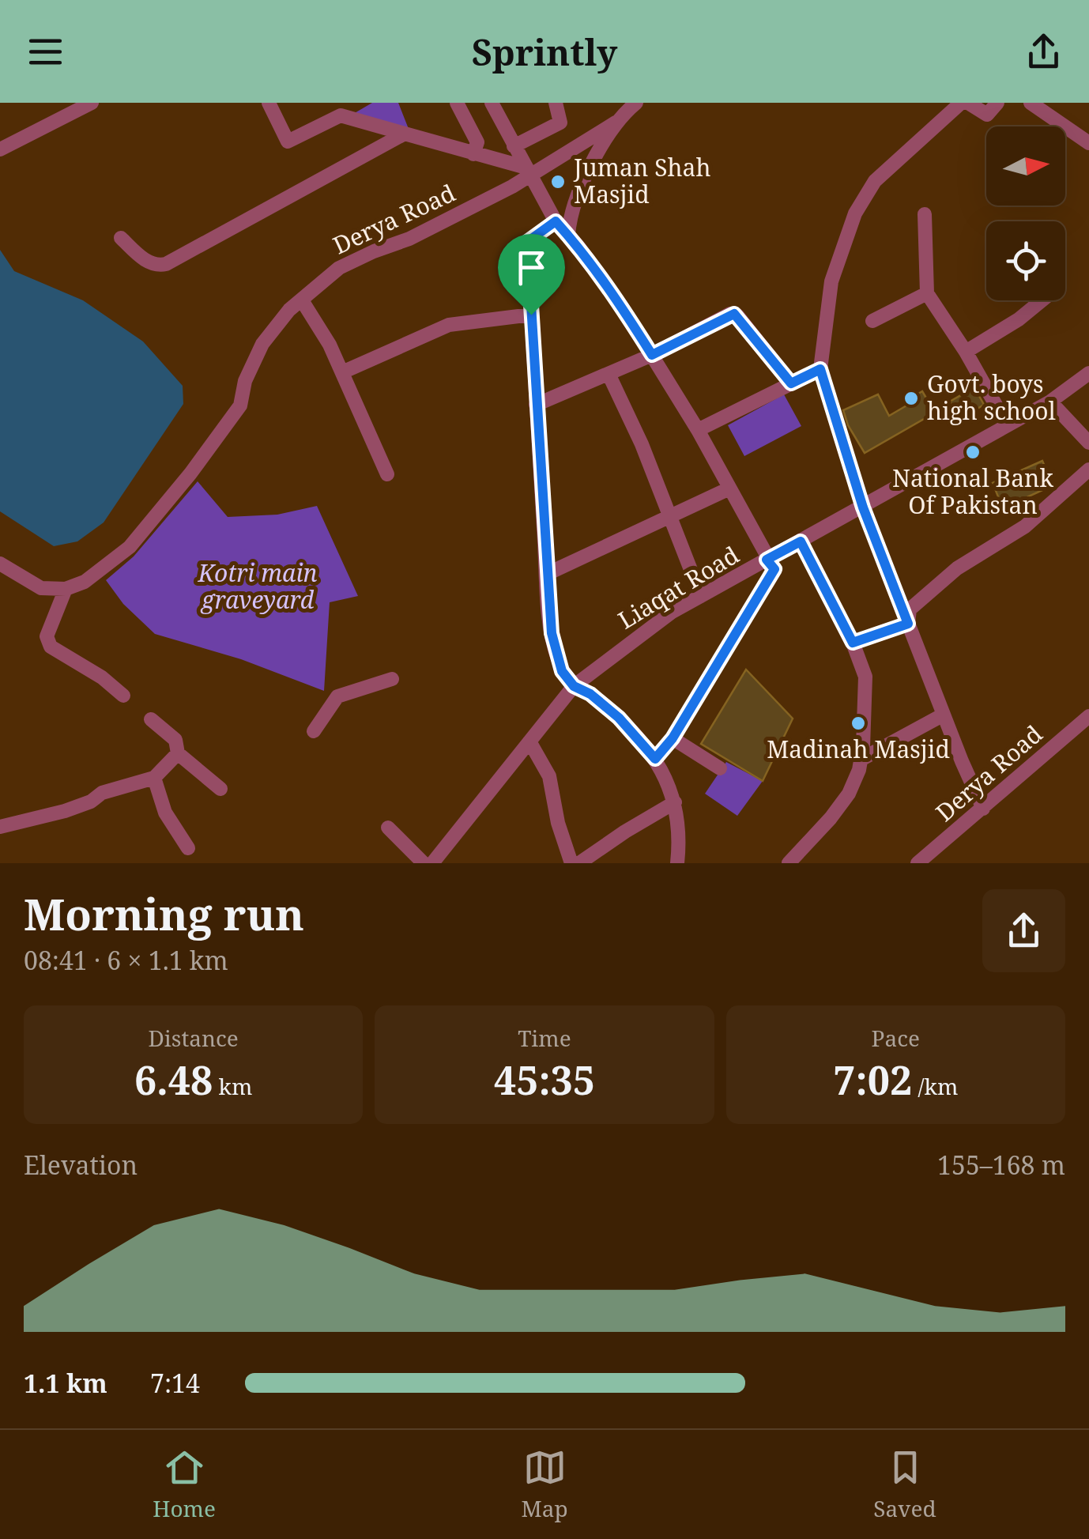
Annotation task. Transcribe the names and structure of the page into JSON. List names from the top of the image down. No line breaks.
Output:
{"streets":{"street":["Derya Road","Liaqat Road"]},"parks":["Kotri main graveyard"],"places":["Juman Shah Masjid","Govt. boys high school","National Bank Of Pakistan","Madinah Masjid"],"north":"right","page":{"header":"Sprintly","heading":["Morning run","08:41 · 6 × 1.1 km"],"stats":[["Distance","6.48 km"],["Time","45:35"],["Pace","7:02 /km"]],"chart":["Elevation","155–168 m"],"list":[{"name":"1.1 km","note":"7:14"}],"tabs":["Home","Map","Saved"]}}
